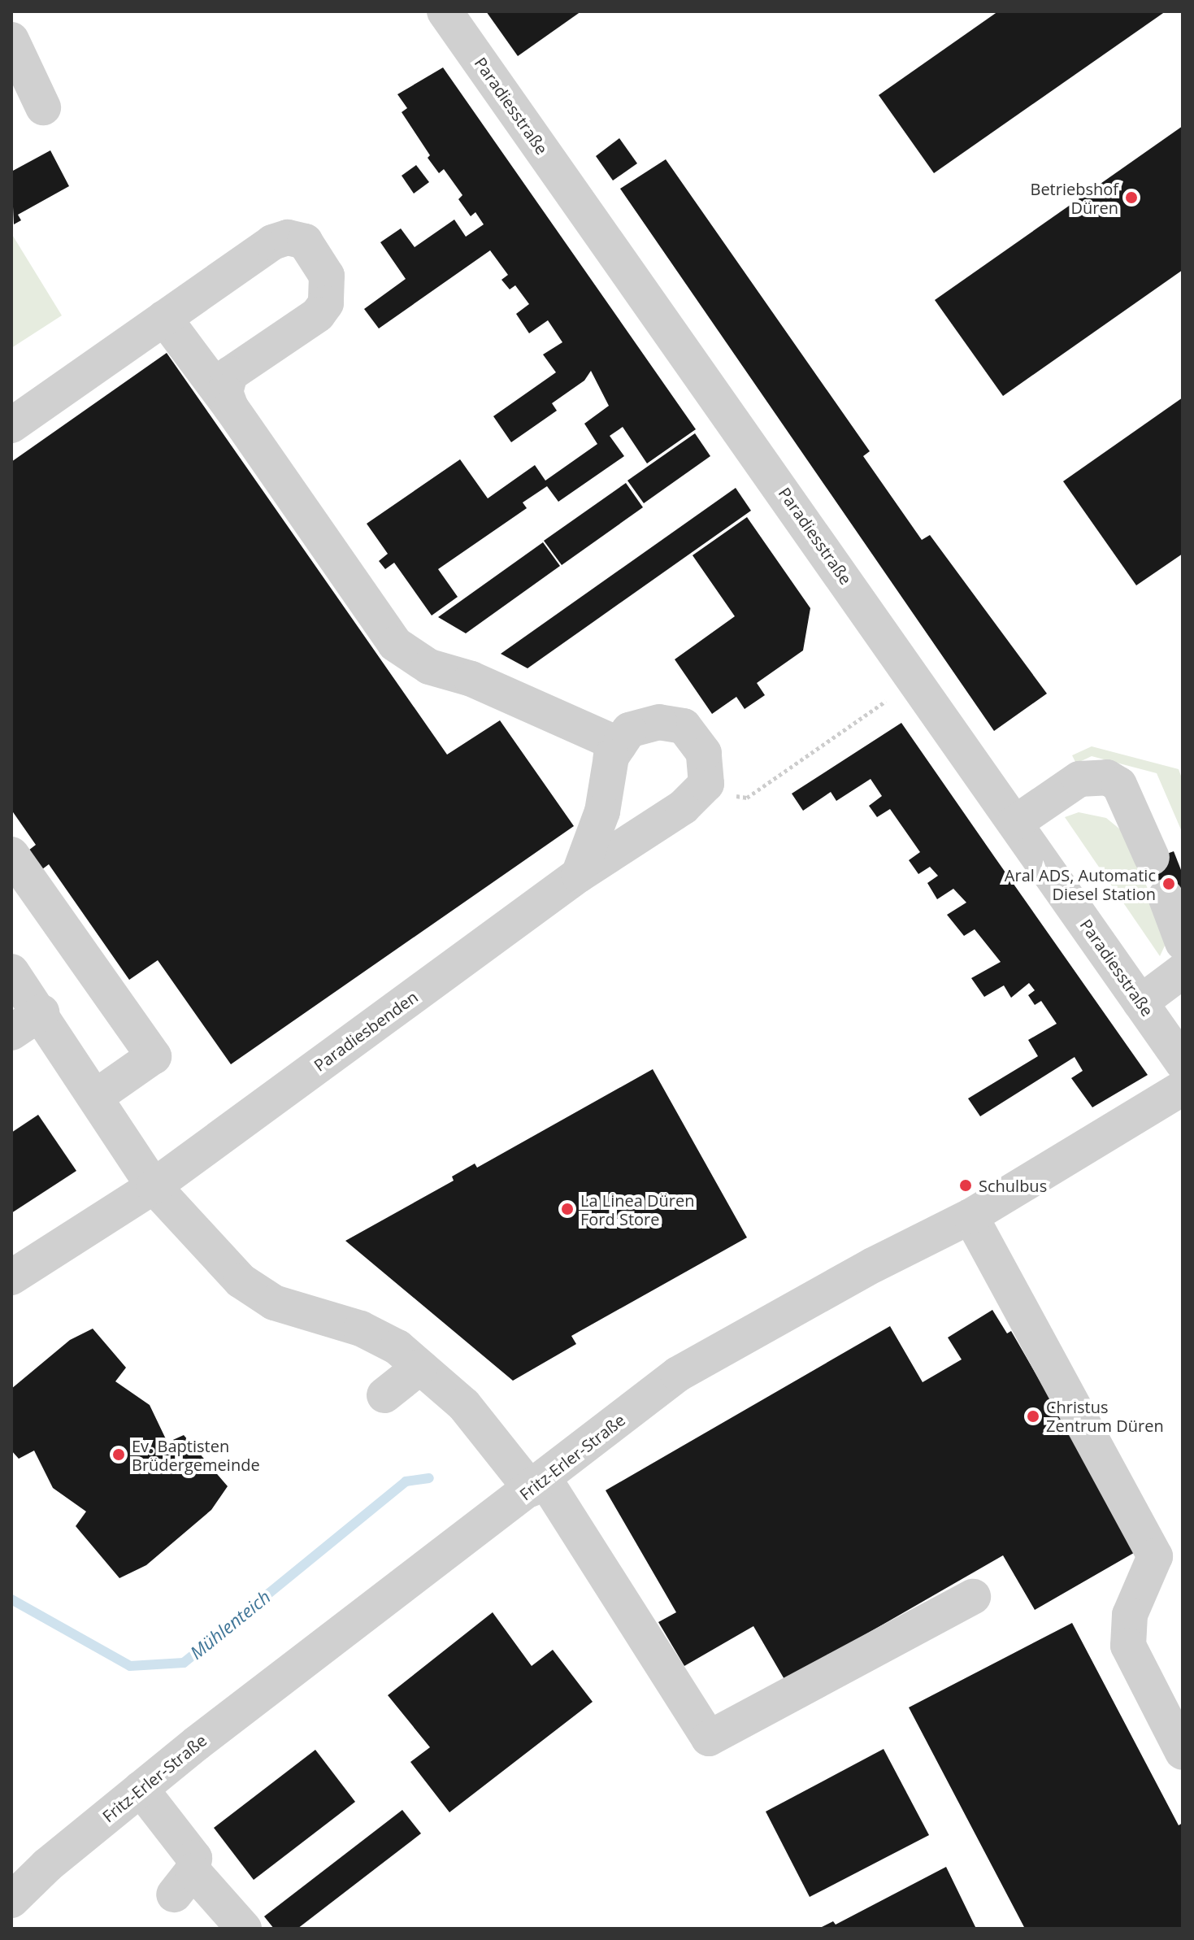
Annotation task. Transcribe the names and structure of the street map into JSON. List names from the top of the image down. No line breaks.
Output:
{"streets":{"street":["Paradiesstraße","Paradiesbenden","Fritz-Erler-Straße"]},"water":["Mühlenteich"],"places":["Betriebshof Düren","Aral ADS, Automatic Diesel Station","Schulbus","La Linea Düren Ford Store","Christus Zentrum Düren","Ev. Baptisten Brüdergemeinde"]}
